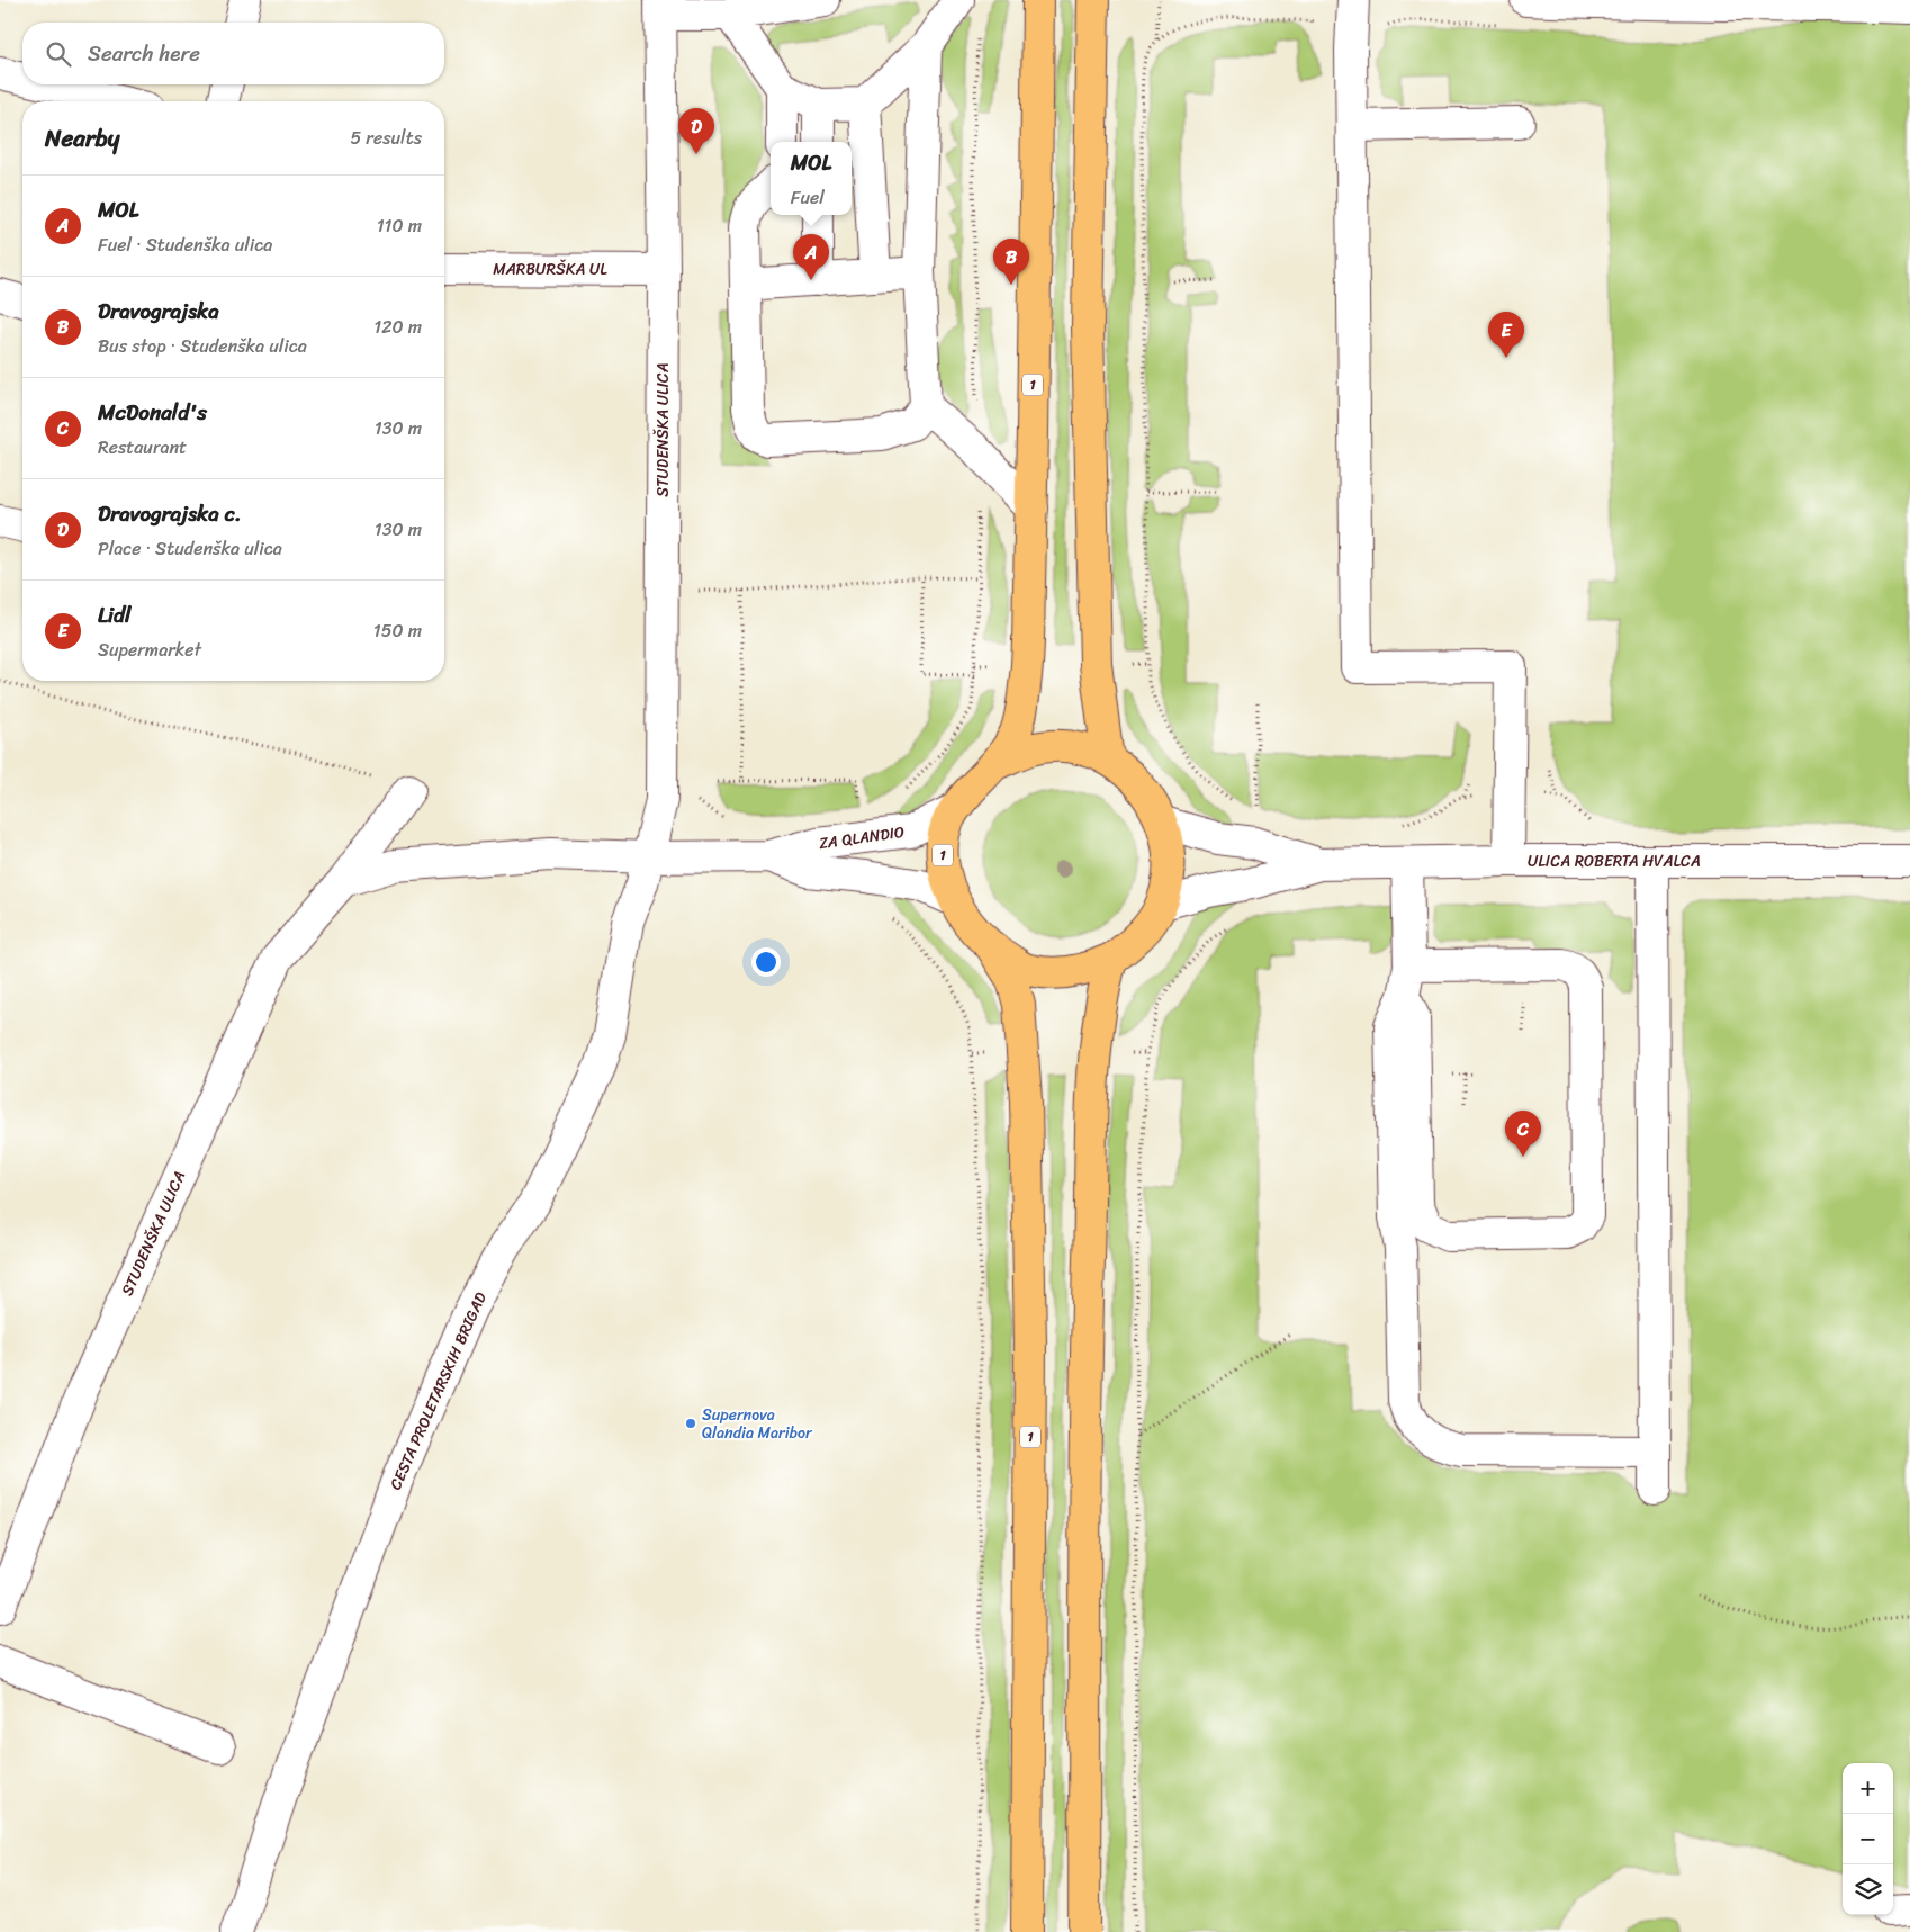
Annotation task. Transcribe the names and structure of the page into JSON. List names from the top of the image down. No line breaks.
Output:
{"streets":{"main road":["1"],"street":["MARBURŠKA UL","STUDENŠKA ULICA","ZA QLANDIO","ULICA ROBERTA HVALCA","CESTA PROLETARSKIH BRIGAD"]},"crossings":[["MARBURŠKA UL","STUDENŠKA ULICA"],["1","ZA QLANDIO"],["STUDENŠKA ULICA","ZA QLANDIO"],["STUDENŠKA ULICA","CESTA PROLETARSKIH BRIGAD"],["ZA QLANDIO","CESTA PROLETARSKIH BRIGAD"]],"places":["Supernova Qlandia Maribor"],"page":{"search":"Search here","heading":["Nearby","5 results"],"pins":["D","A","B","E","C"],"popup":["MOL","Fuel"],"list":[{"mark":"A","name":"MOL","note":"Fuel · Studenška ulica","value":"110 m"},{"mark":"B","name":"Dravograjska","note":"Bus stop · Studenška ulica","value":"120 m"},{"mark":"C","name":"McDonald's","note":"Restaurant","value":"130 m"},{"mark":"D","name":"Dravograjska c.","note":"Place · Studenška ulica","value":"130 m"},{"mark":"E","name":"Lidl","note":"Supermarket","value":"150 m"}],"map_buttons":["+","−"]}}
